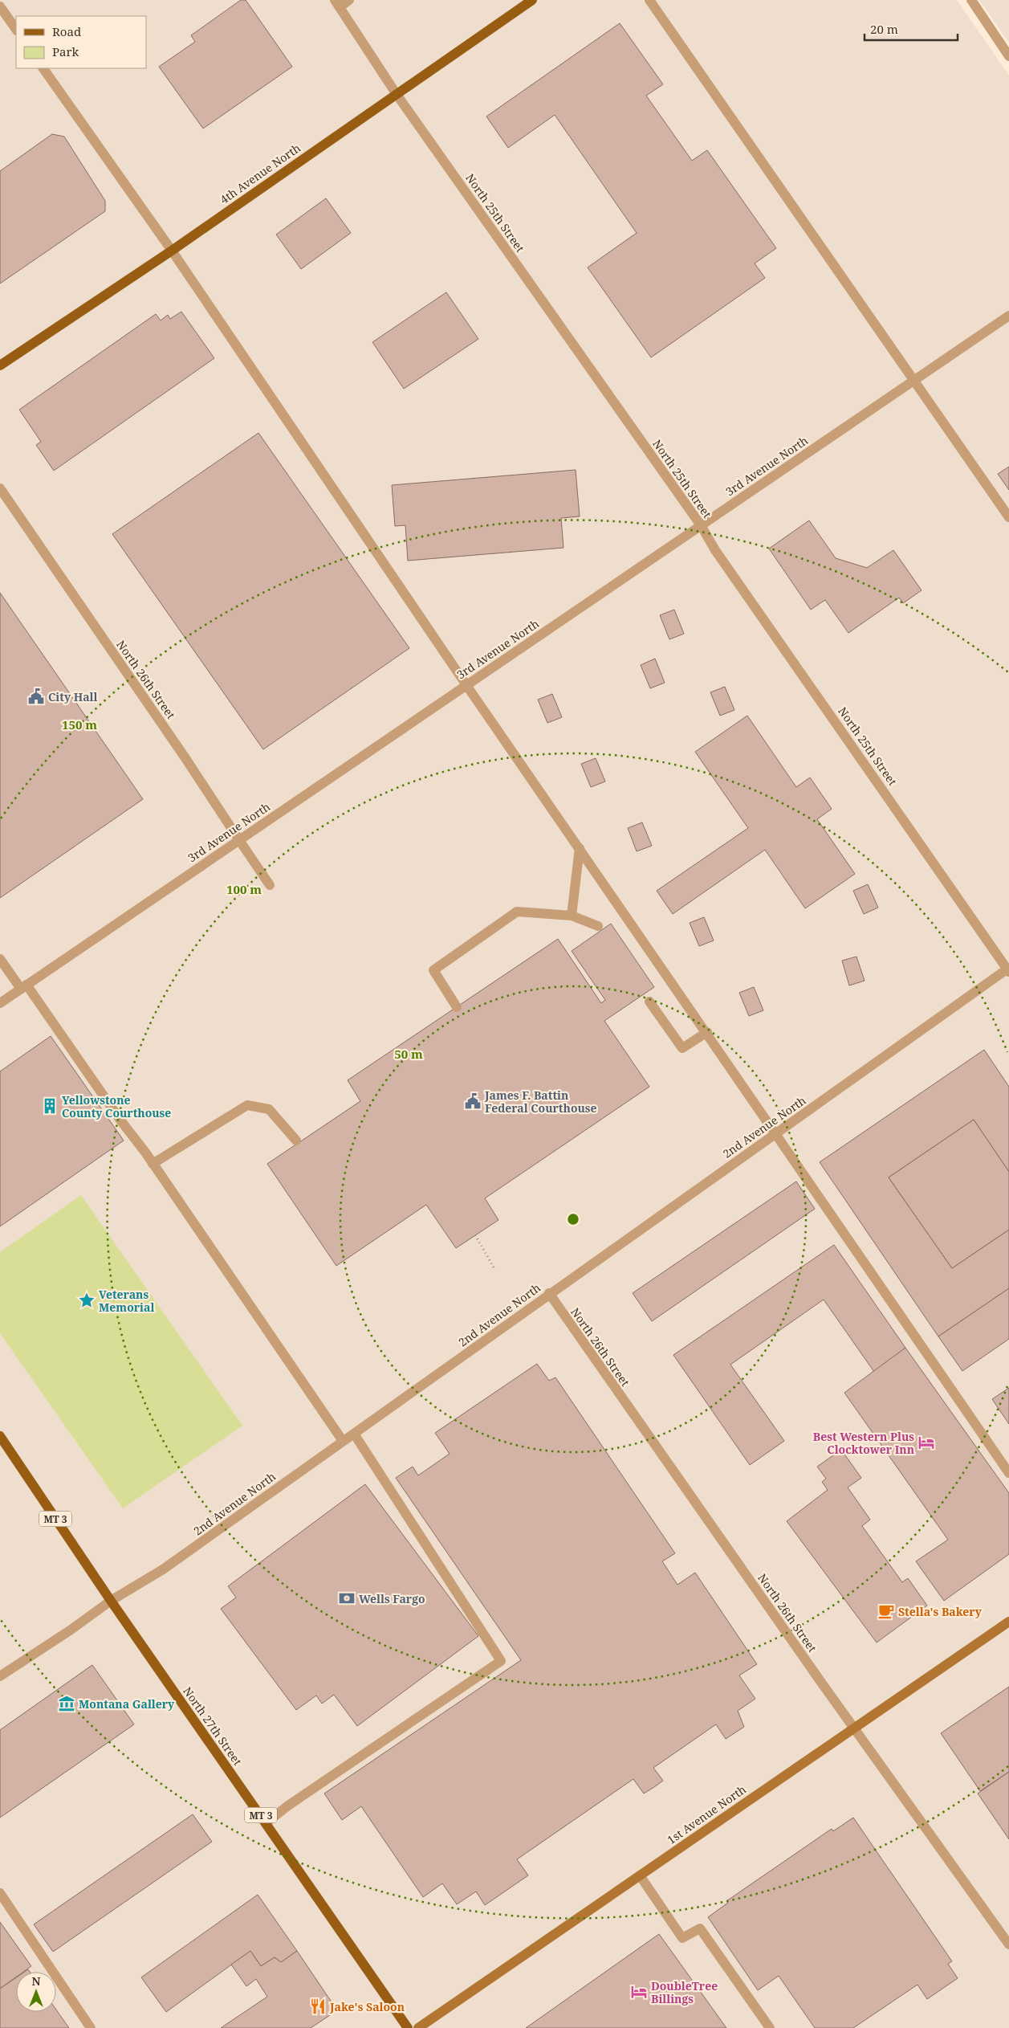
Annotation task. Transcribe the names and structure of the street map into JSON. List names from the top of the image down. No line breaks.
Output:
{"streets":{"main road":["4th Avenue North","MT 3","North 27th Street","1st Avenue North"],"street":["North 25th Street","3rd Avenue North","North 26th Street","2nd Avenue North"]},"crossings":[["4th Avenue North","North 25th Street"],["North 25th Street","3rd Avenue North"],["North 25th Street","2nd Avenue North"],["3rd Avenue North","North 26th Street"],["North 26th Street","2nd Avenue North"],["North 26th Street","1st Avenue North"],["2nd Avenue North","North 27th Street"]],"places":{"public building":["City Hall","James F. Battin Federal Courthouse"],"building":["Yellowstone County Courthouse"],"place":["Veterans Memorial"],"hotel":["Best Western Plus Clocktower Inn","DoubleTree Billings"],"bank":["Wells Fargo"],"cafe":["Stella's Bakery"],"museum":["Montana Gallery"],"restaurant":["Jake's Saloon"]},"legend":["Road","Park"],"scale_bar":"20 m","north":"top","rings":["150 m","100 m","50 m"]}
